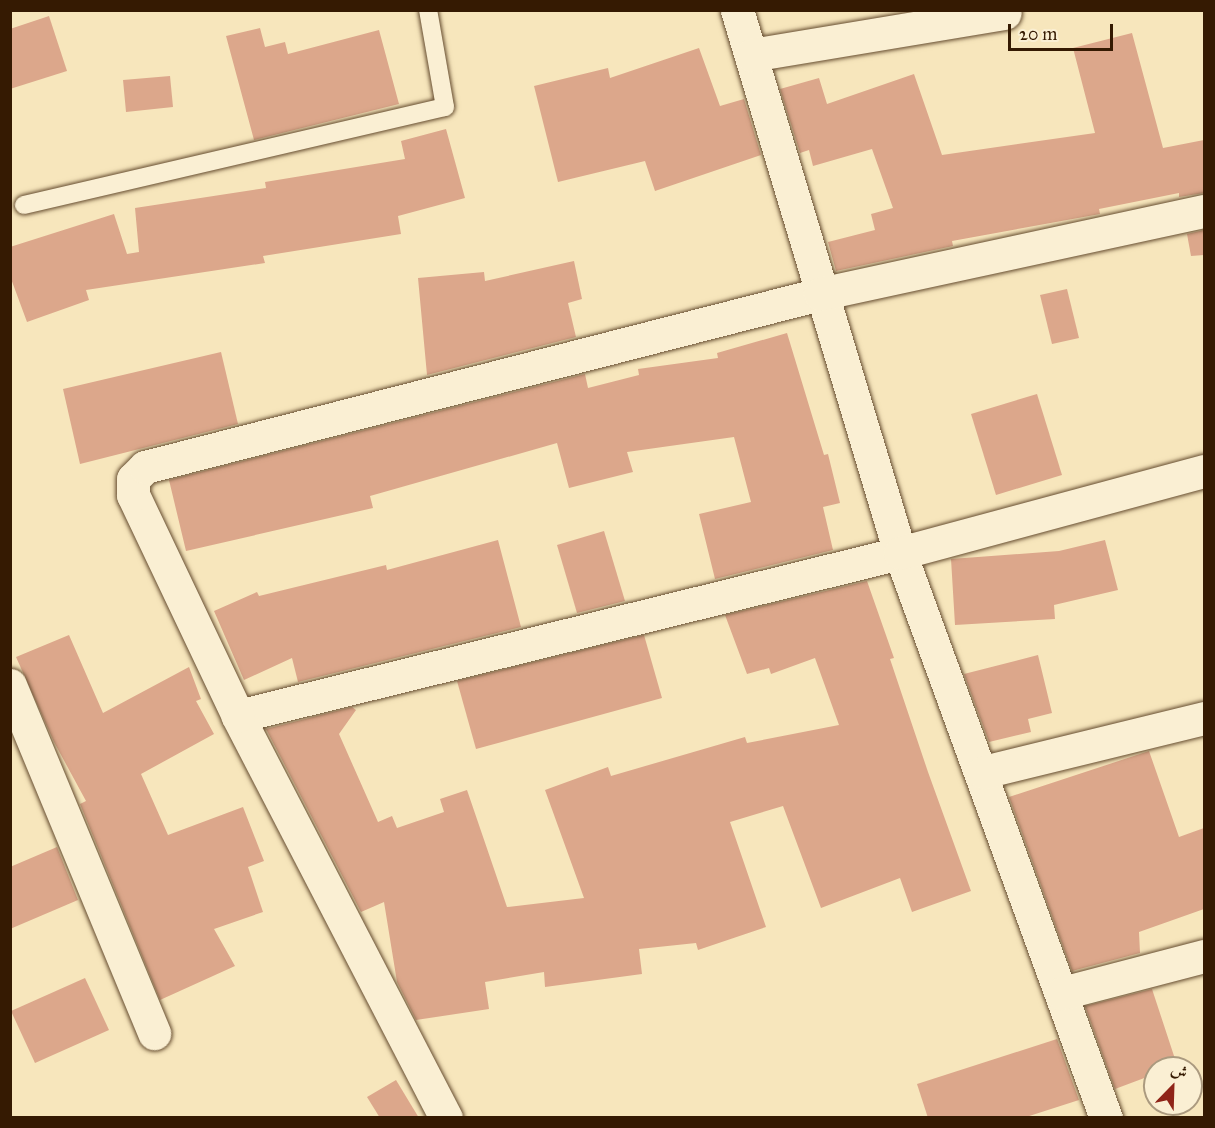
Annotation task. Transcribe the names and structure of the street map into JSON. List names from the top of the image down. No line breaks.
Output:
{"scale_bar":"20 m","north":"top right"}
